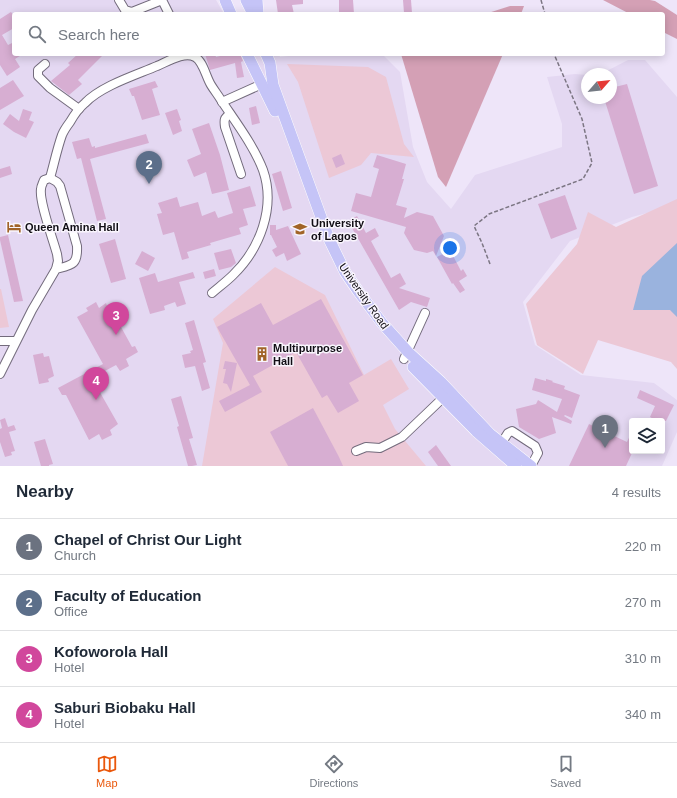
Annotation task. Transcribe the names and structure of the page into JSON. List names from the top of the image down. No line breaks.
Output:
{"streets":{"main road":["University Road"]},"places":{"hotel":["Queen Amina Hall"],"school or university":["University of Lagos"],"building":["Multipurpose Hall"]},"north":"top right","page":{"search":"Search here","pins":["2","3","4","1"],"heading":["Nearby","4 results"],"list":[{"mark":"1","name":"Chapel of Christ Our Light","note":"Church","value":"220 m"},{"mark":"2","name":"Faculty of Education","note":"Office","value":"270 m"},{"mark":"3","name":"Kofoworola Hall","note":"Hotel","value":"310 m"},{"mark":"4","name":"Saburi Biobaku Hall","note":"Hotel","value":"340 m"}],"nav":["Map","Directions","Saved"]}}
